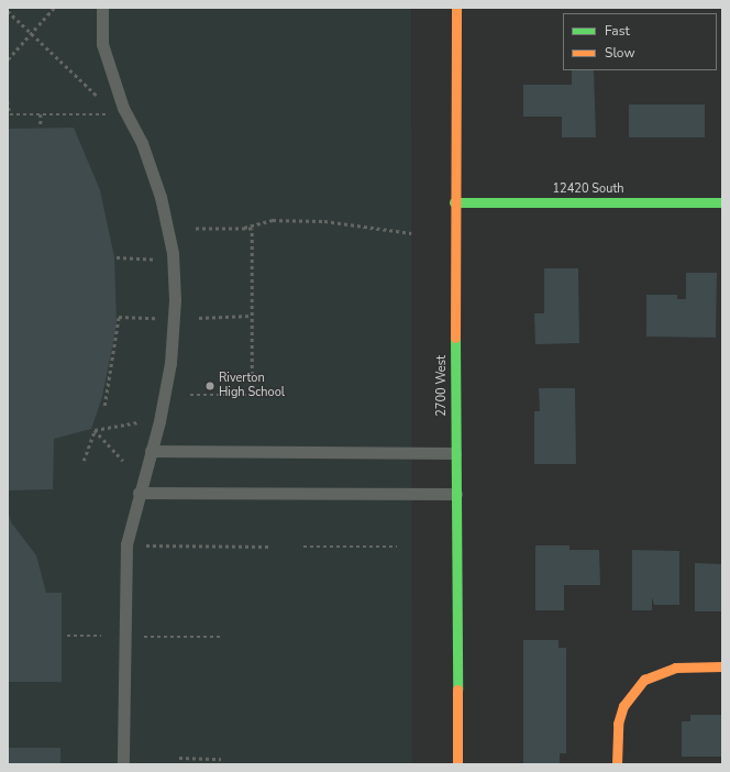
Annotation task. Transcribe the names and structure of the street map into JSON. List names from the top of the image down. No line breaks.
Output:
{"streets":{"main road":["12420 South","2700 West"]},"crossings":[["12420 South","2700 West"]],"places":["Riverton High School"],"legend":["Fast","Slow"]}
